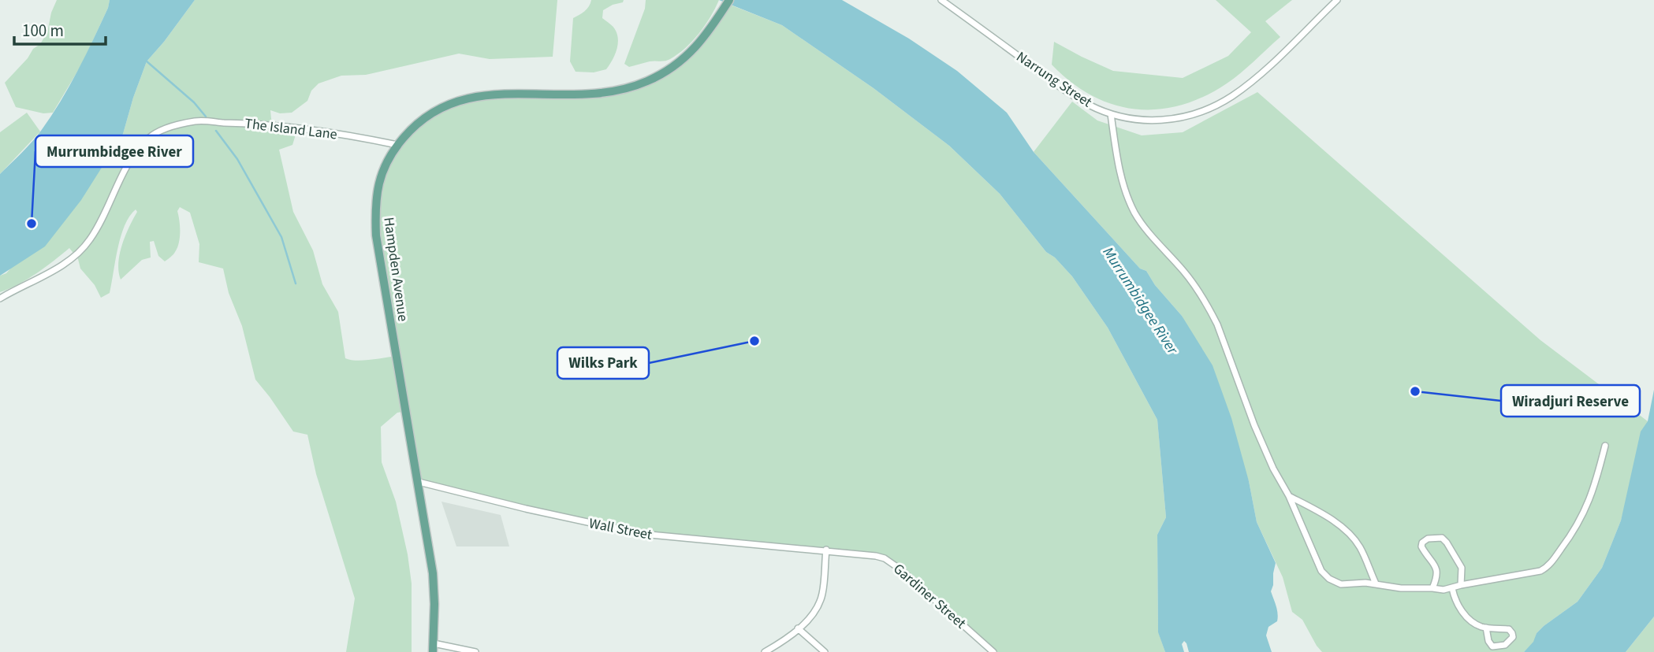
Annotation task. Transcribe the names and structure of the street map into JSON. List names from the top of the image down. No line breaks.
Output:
{"streets":{"main road":["Hampden Avenue"],"street":["Narrung Street","The Island Lane","Wall Street","Gardiner Street"]},"crossings":[["The Island Lane","Hampden Avenue"],["Hampden Avenue","Wall Street"],["Wall Street","Gardiner Street"]],"water":["Murrumbidgee River"],"places":["Murrumbidgee River","Wilks Park","Wiradjuri Reserve"],"scale_bar":"100 m"}
